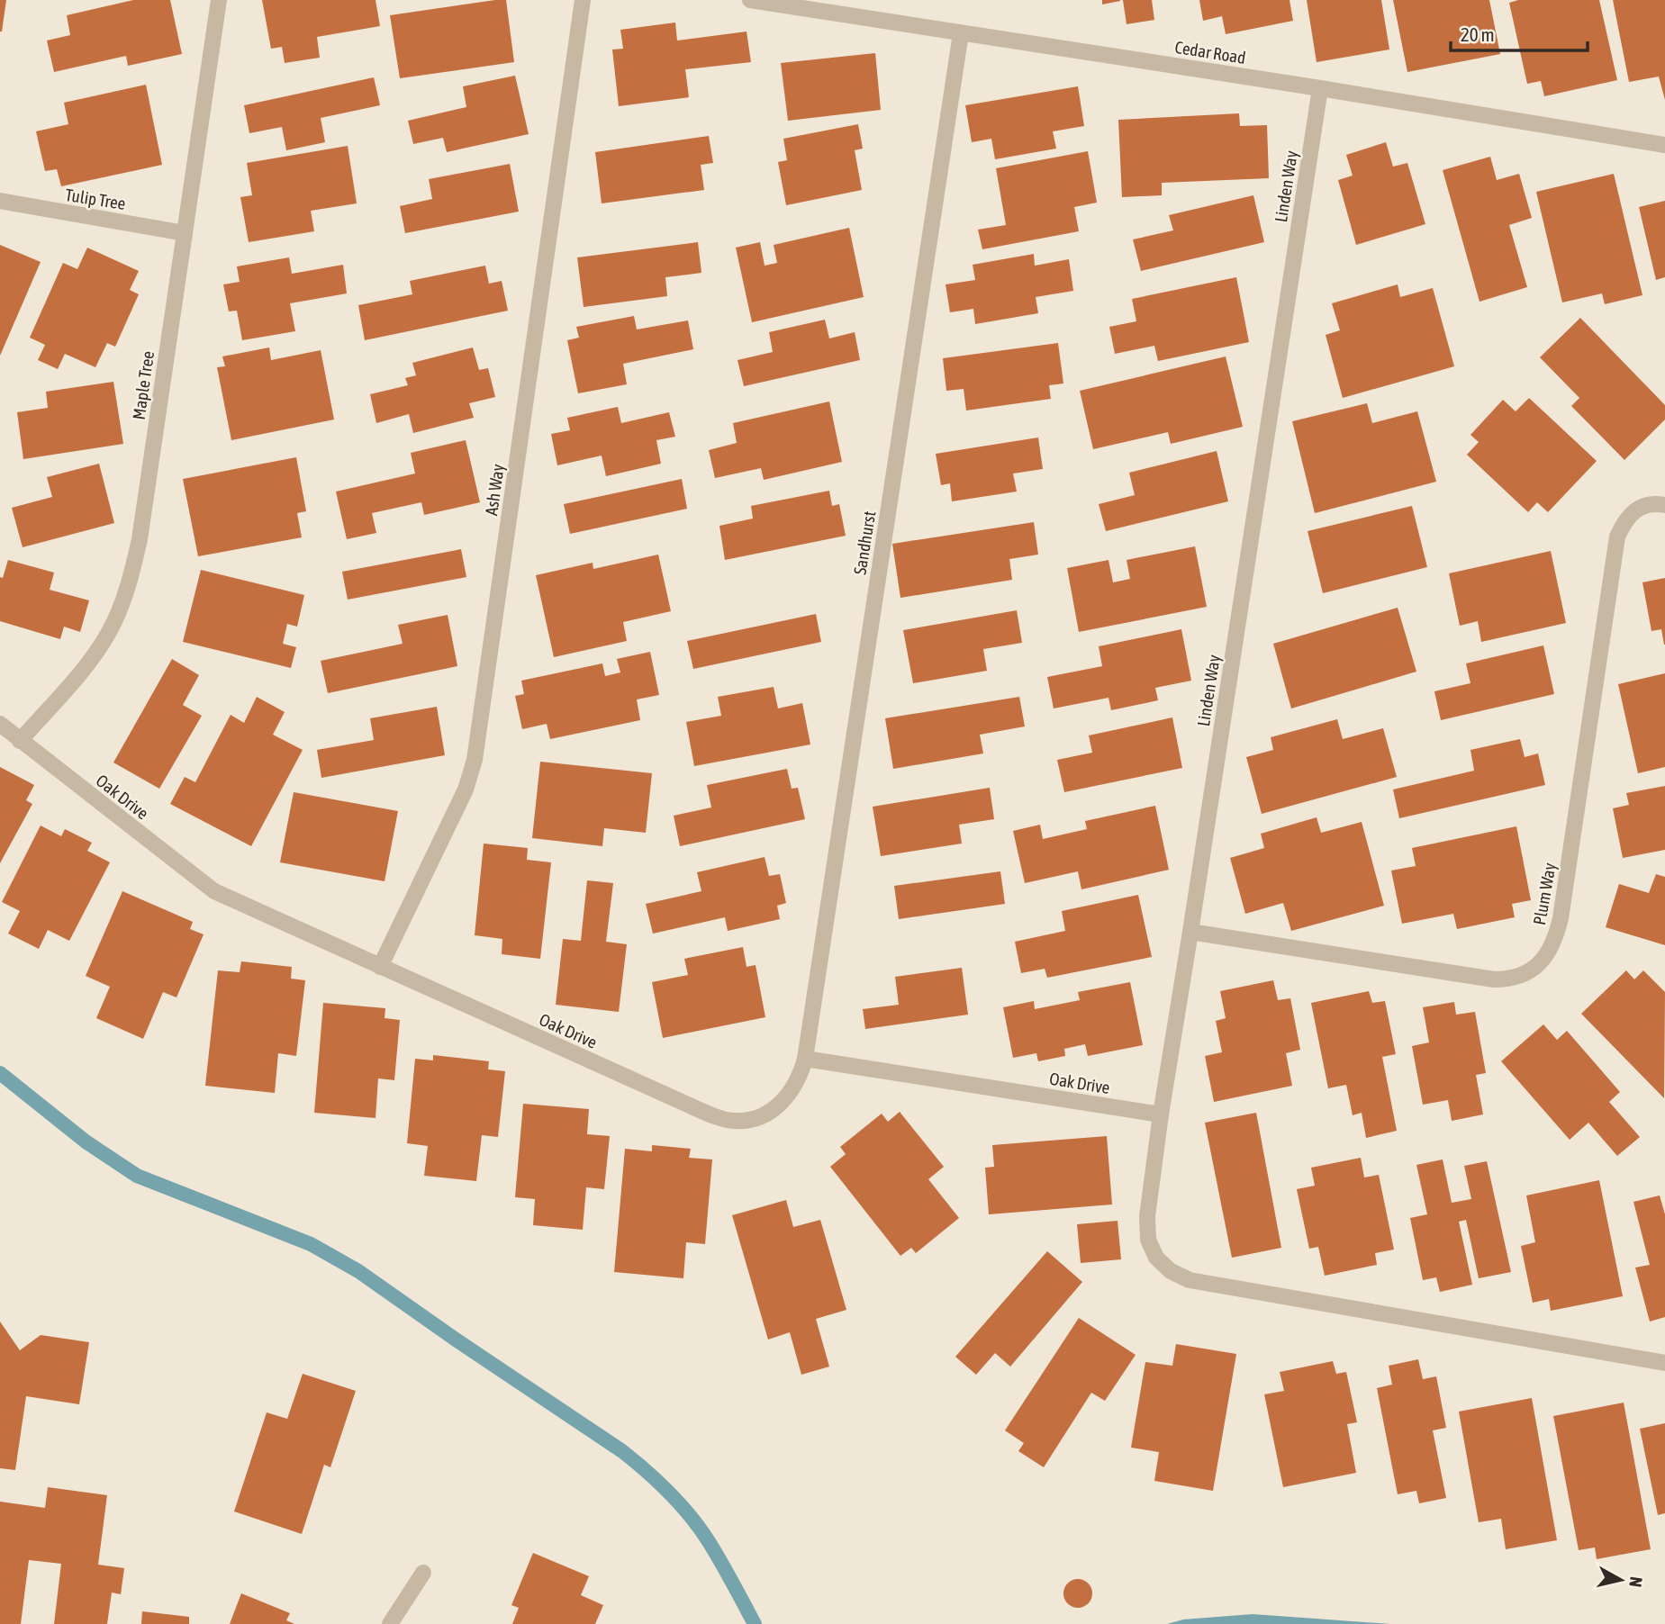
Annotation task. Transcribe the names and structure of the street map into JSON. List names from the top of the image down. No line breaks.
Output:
{"streets":{"street":["Cedar Road","Linden Way","Tulip Tree","Maple Tree","Ash Way","Sandhurst","Oak Drive","Plum Way"]},"crossings":[["Cedar Road","Linden Way"],["Cedar Road","Sandhurst"],["Linden Way","Oak Drive"],["Linden Way","Plum Way"],["Tulip Tree","Maple Tree"],["Maple Tree","Oak Drive"],["Ash Way","Oak Drive"],["Sandhurst","Oak Drive"]],"scale_bar":"20 m","north":"right"}
